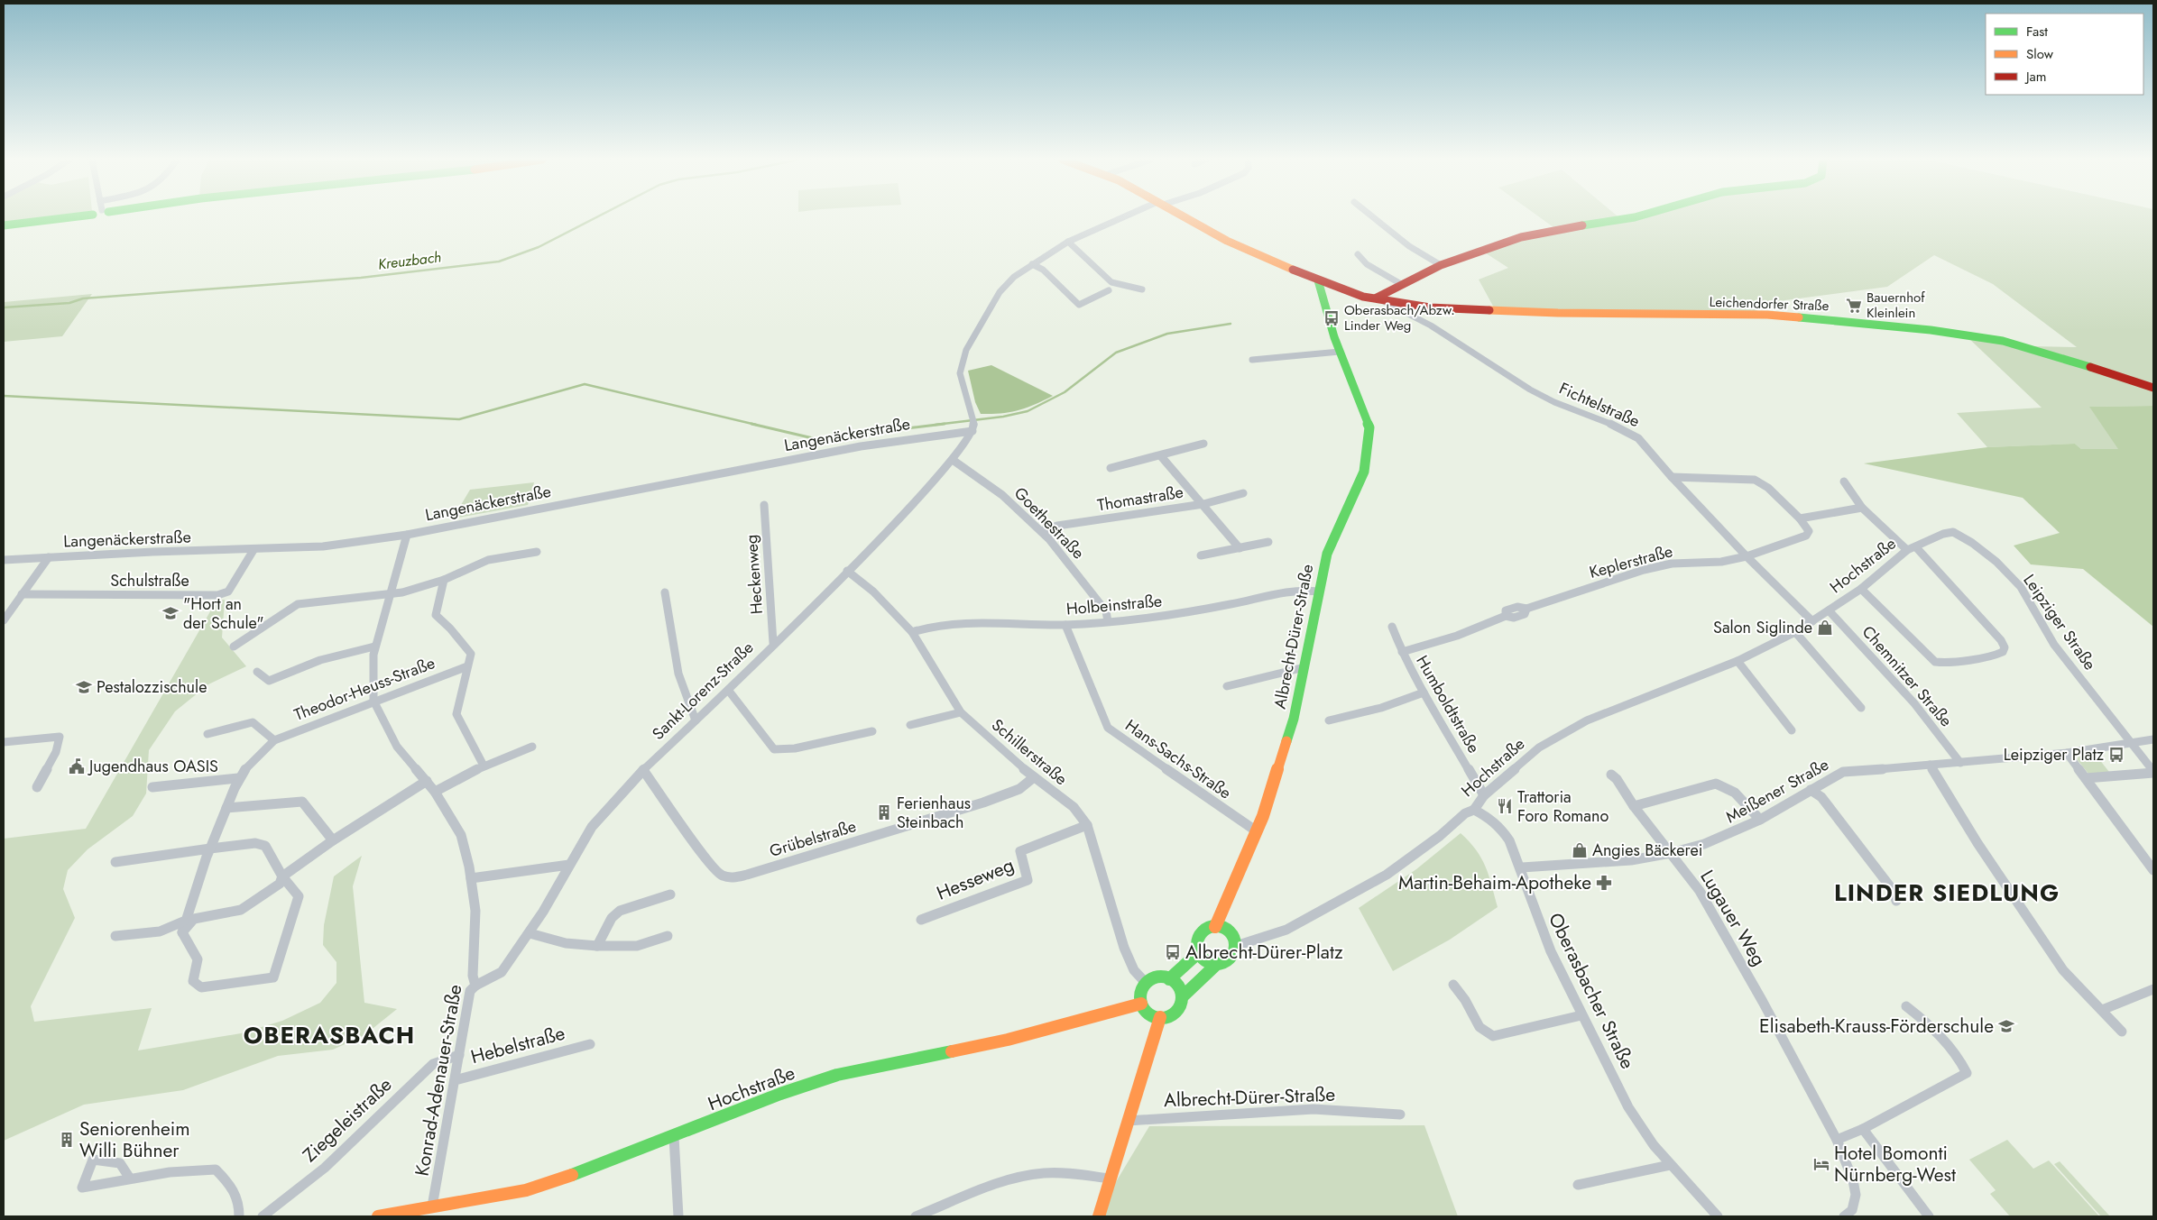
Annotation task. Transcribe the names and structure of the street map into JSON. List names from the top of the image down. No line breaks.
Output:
{"streets":{"street":["Leichendorfer Straße","Fichtelstraße","Langenäckerstraße","Thomastraße","Goethestraße","Keplerstraße","Hochstraße","Heckenweg","Schulstraße","Holbeinstraße","Leipziger Straße","Albrecht-Dürer-Straße","Chemnitzer Straße","Theodor-Heuss-Straße","Sankt-Lorenz-Straße","Humboldtstraße","Schillerstraße","Hans-Sachs-Straße","Meißener Straße","Grübelstraße","Hesseweg","Lugauer Weg","Oberasbacher Straße","Hebelstraße","Konrad-Adenauer-Straße","Ziegeleistraße"]},"crossings":[["Leichendorfer Straße","Fichtelstraße"],["Leichendorfer Straße","Albrecht-Dürer-Straße"],["Fichtelstraße","Keplerstraße"],["Fichtelstraße","Hochstraße"],["Langenäckerstraße","Schulstraße"],["Langenäckerstraße","Sankt-Lorenz-Straße"],["Langenäckerstraße","Konrad-Adenauer-Straße"],["Thomastraße","Goethestraße"],["Goethestraße","Holbeinstraße"],["Goethestraße","Sankt-Lorenz-Straße"],["Keplerstraße","Humboldtstraße"],["Hochstraße","Leipziger Straße"],["Hochstraße","Albrecht-Dürer-Straße"],["Hochstraße","Chemnitzer Straße"],["Hochstraße","Humboldtstraße"],["Hochstraße","Schillerstraße"],["Hochstraße","Oberasbacher Straße"],["Hochstraße","Konrad-Adenauer-Straße"],["Heckenweg","Sankt-Lorenz-Straße"],["Holbeinstraße","Albrecht-Dürer-Straße"],["Holbeinstraße","Schillerstraße"],["Holbeinstraße","Hans-Sachs-Straße"],["Leipziger Straße","Meißener Straße"],["Albrecht-Dürer-Straße","Hans-Sachs-Straße"],["Chemnitzer Straße","Meißener Straße"],["Theodor-Heuss-Straße","Konrad-Adenauer-Straße"],["Sankt-Lorenz-Straße","Schillerstraße"],["Sankt-Lorenz-Straße","Grübelstraße"],["Sankt-Lorenz-Straße","Konrad-Adenauer-Straße"],["Schillerstraße","Grübelstraße"],["Schillerstraße","Hesseweg"],["Meißener Straße","Lugauer Weg"],["Meißener Straße","Oberasbacher Straße"],["Hebelstraße","Konrad-Adenauer-Straße"],["Konrad-Adenauer-Straße","Ziegeleistraße"]],"districts":["LINDER SIEDLUNG","OBERASBACH"],"water":["Kreuzbach"],"places":{"supermarket":["Bauernhof Kleinlein"],"bus stop":["Oberasbach/Abzw. Linder Weg","Leipziger Platz","Albrecht-Dürer-Platz"],"school or university":["\"Hort an der Schule\"","Pestalozzischule","Elisabeth-Krauss-Förderschule"],"shop":["Salon Siglinde","Angies Bäckerei"],"public building":["Jugendhaus OASIS"],"restaurant":["Trattoria Foro Romano"],"building":["Ferienhaus Steinbach","Seniorenheim Willi Bühner"],"pharmacy":["Martin-Behaim-Apotheke"],"hotel":["Hotel Bomonti Nürnberg-West"]},"legend":["Fast","Slow","Jam"]}
